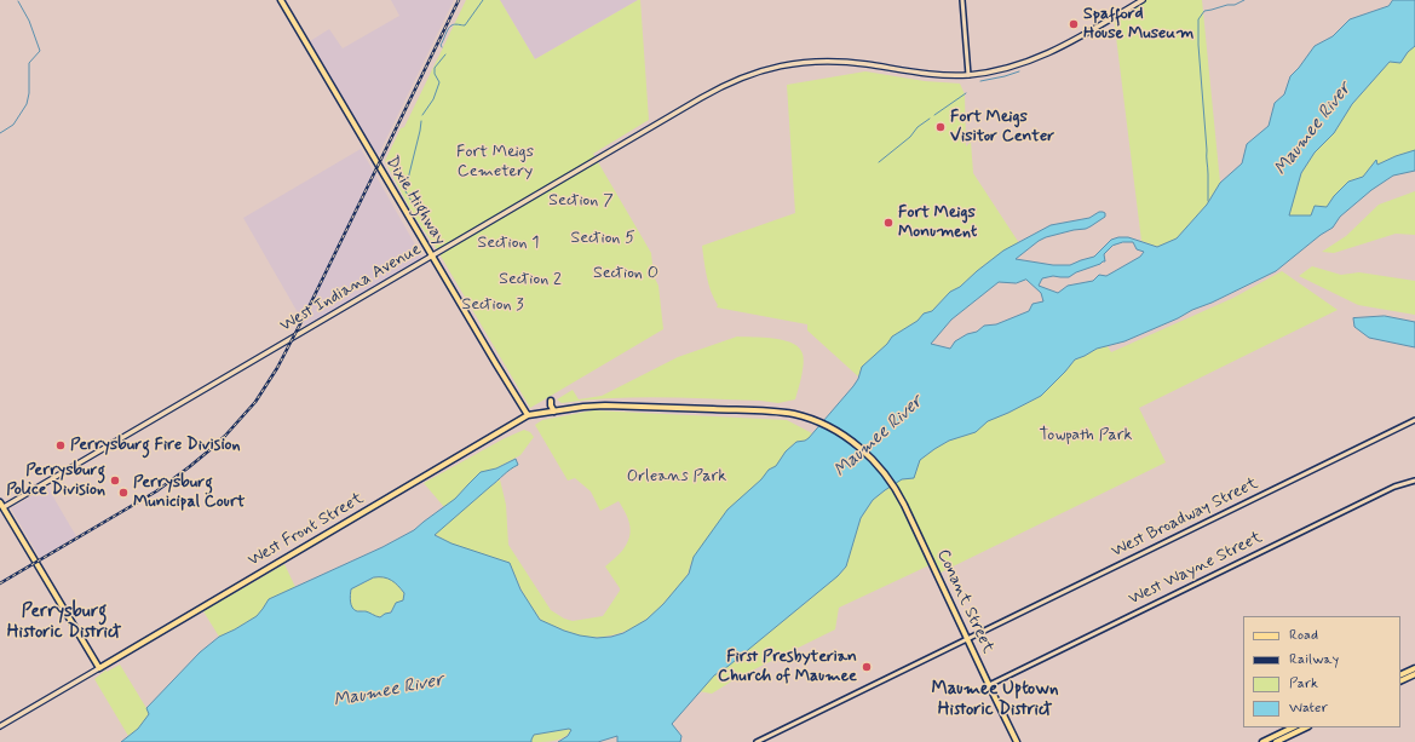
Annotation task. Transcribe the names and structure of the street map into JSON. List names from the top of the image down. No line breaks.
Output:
{"streets":{"main road":["Dixie Highway","West Indiana Avenue","West Front Street","Conant Street"],"street":["West Broadway Street","West Wayne Street"]},"crossings":[["Dixie Highway","West Indiana Avenue"],["Dixie Highway","West Front Street"],["Dixie Highway","Conant Street"],["West Broadway Street","Conant Street"],["West Front Street","Conant Street"],["West Wayne Street","Conant Street"]],"districts":["Perrysburg Historic District","Maumee Uptown Historic District"],"water":["Maumee River"],"parks":["Fort Meigs Cemetery","Section 7","Section 5","Section 1","Section O","Section 2","Section 3","Towpath Park","Orleans Park"],"places":["Spafford House Museum","Fort Meigs Visitor Center","Fort Meigs Monument","Perrysburg Fire Division","Perrysburg Police Division","Perrysburg Municipal Court","First Presbyterian Church of Maumee"],"legend":["Road","Railway","Park","Water"]}
